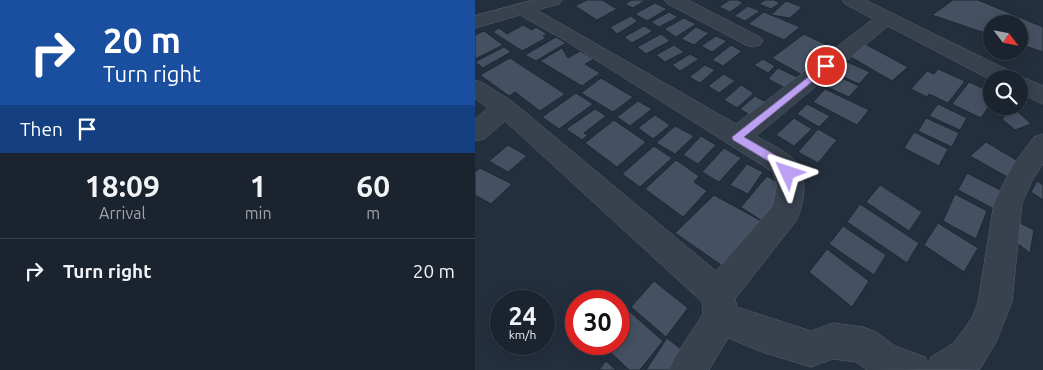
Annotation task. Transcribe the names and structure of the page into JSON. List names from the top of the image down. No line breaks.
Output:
{"north":"bottom right","page":{"turn":["20 m","Turn right"],"then":"Then","eta":["18:09","Arrival","1","min","60","m"],"list":[{"name":"Turn right","value":"20 m"}],"speed":"24 km/h","limit":"30"}}
